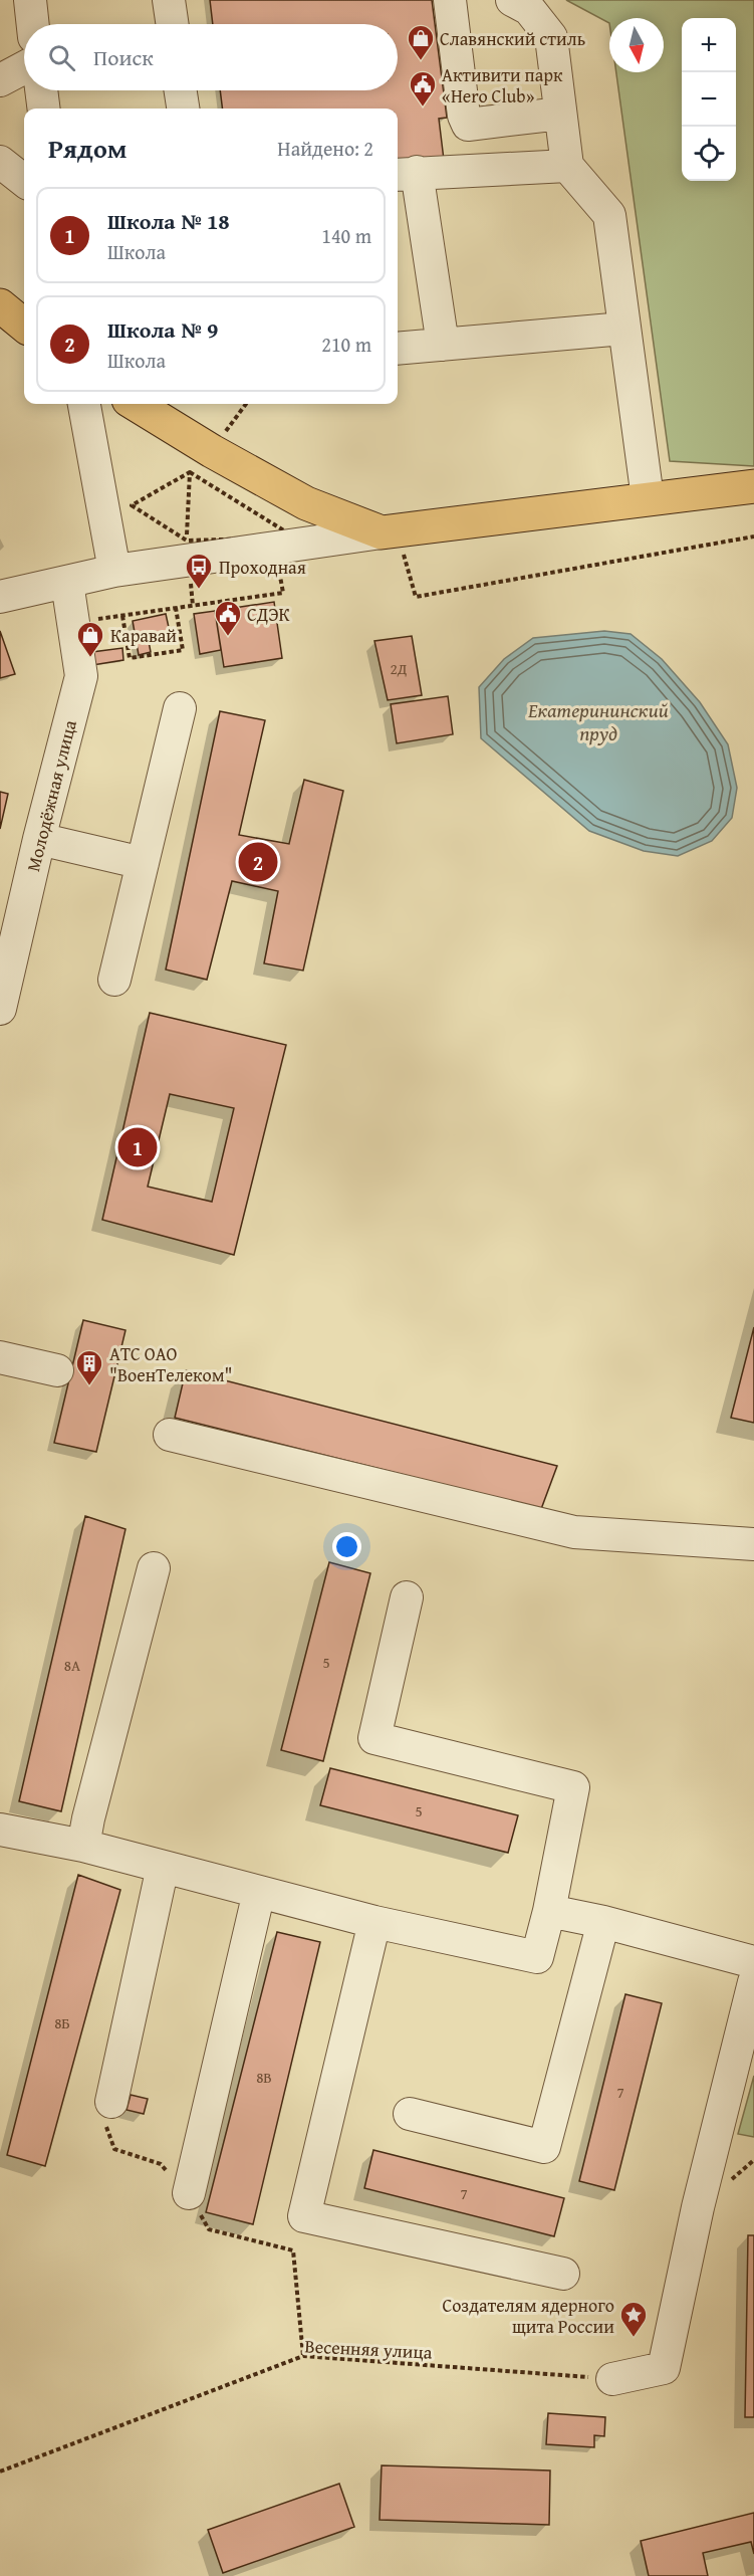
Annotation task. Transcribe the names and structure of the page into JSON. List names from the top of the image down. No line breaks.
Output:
{"streets":{"street":["Молодёжная улица"],"path":["Весенняя улица"]},"water":["Екатерининский пруд"],"places":{"shop":["Славянский стиль","Каравай"],"public building":["Активити парк «Hero Club»","СДЭК"],"bus stop":["Проходная"],"building":["АТС ОАО \"ВоенТелеком\""],"place":["Создателям ядерного щита России"]},"house_numbers":["2Д","5","8А","5","8Б","8В","7","7"],"north":"bottom","page":{"map_buttons":["+","−"],"search":"Поиск","heading":["Рядом","Найдено: 2"],"list":[{"mark":"1","name":"Школа № 18","note":"Школа","value":"140 m"},{"mark":"2","name":"Школа № 9","note":"Школа","value":"210 m"}],"pins":["2","1"]}}
